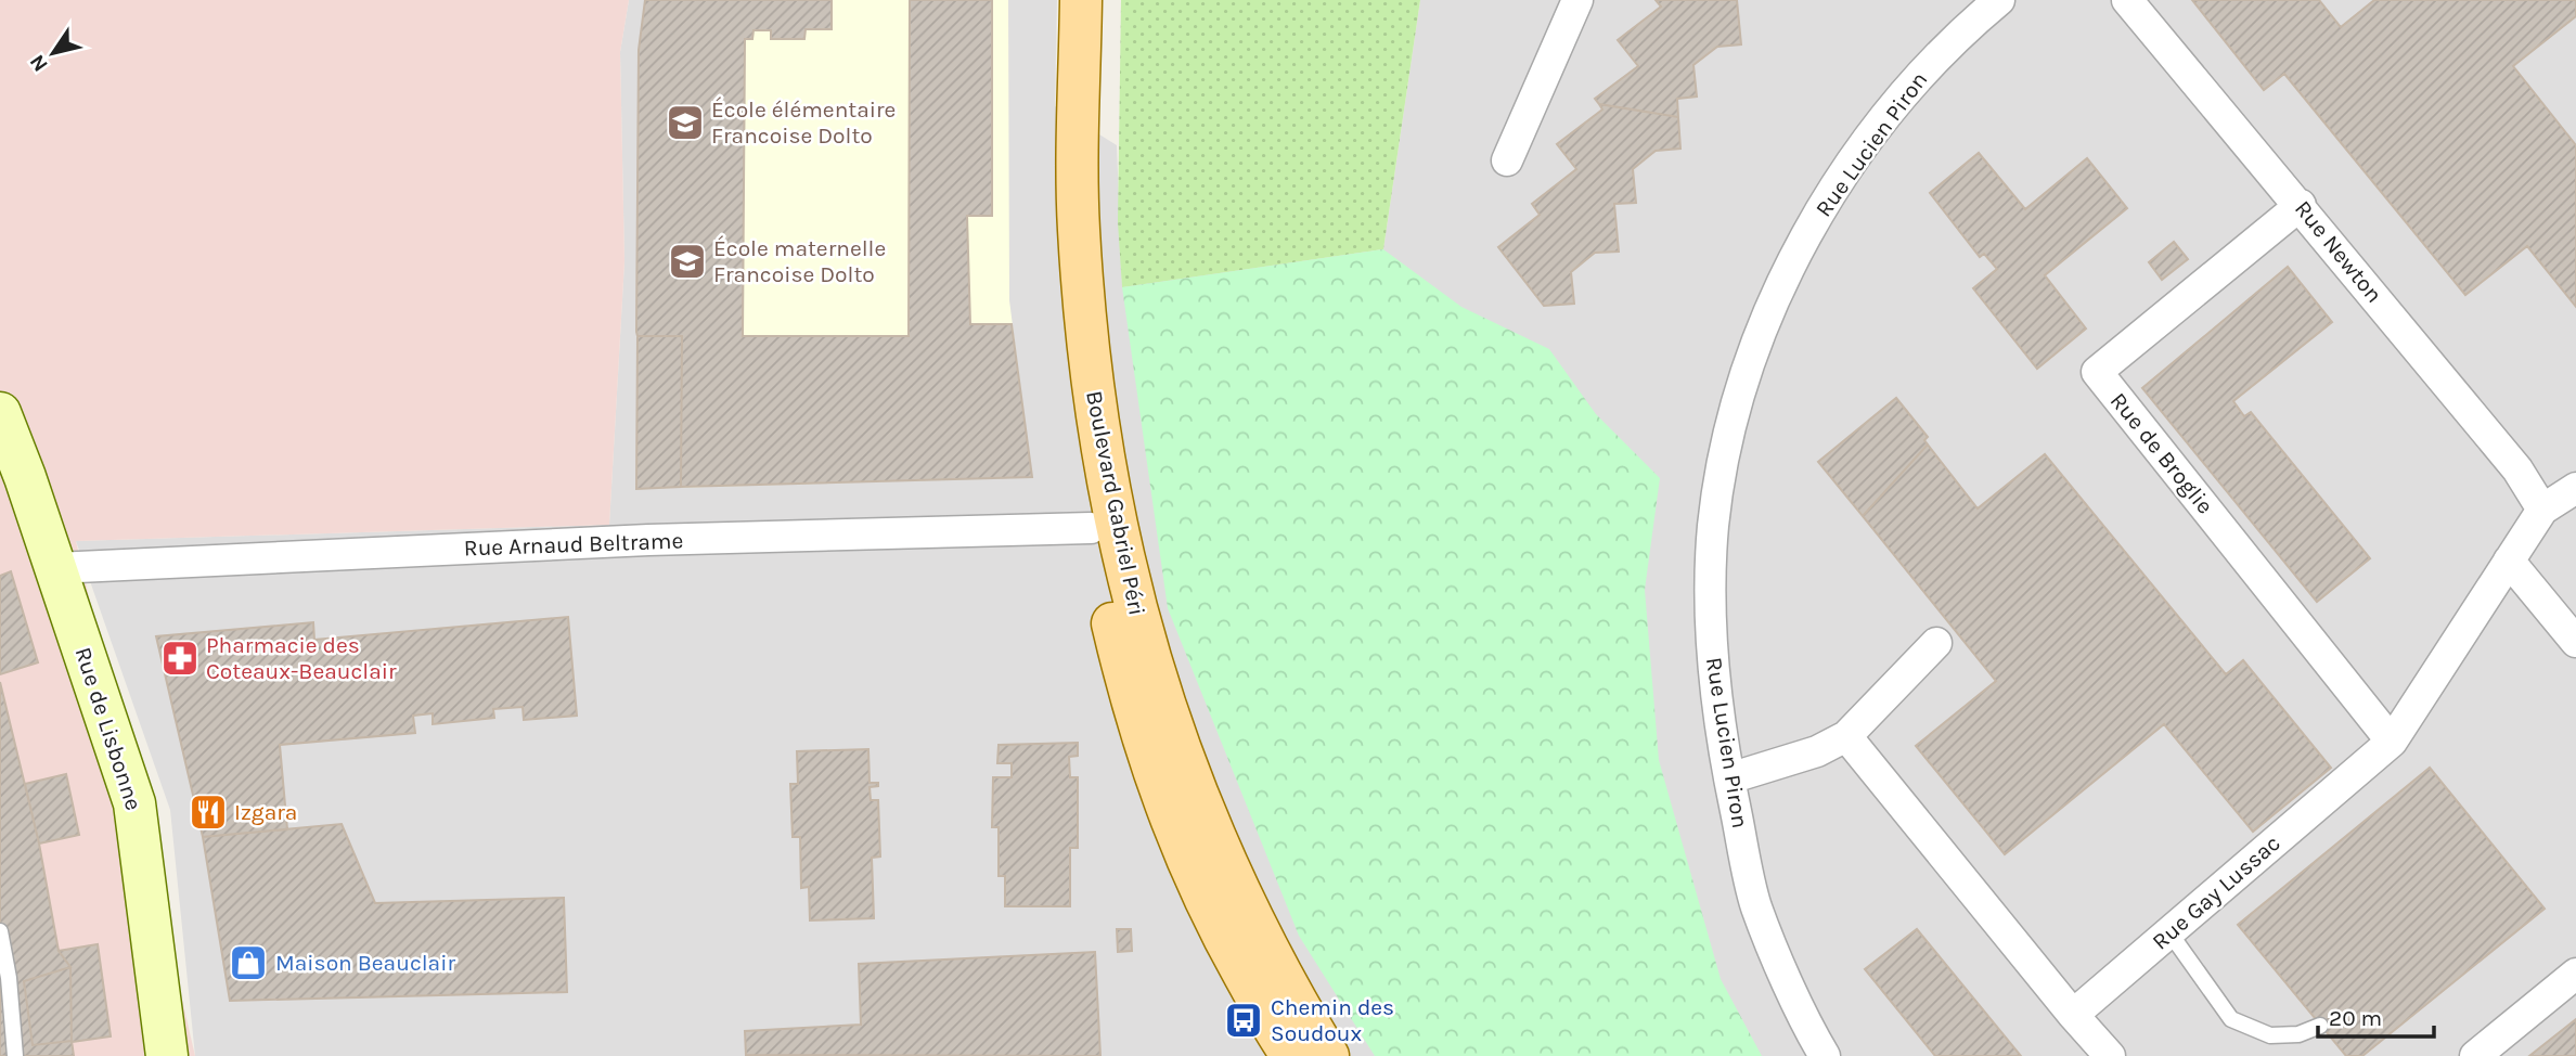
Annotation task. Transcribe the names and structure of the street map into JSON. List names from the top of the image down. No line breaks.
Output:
{"streets":{"main road":["Boulevard Gabriel Péri"],"street":["Rue Lucien Piron","Rue Newton","Rue de Broglie","Rue Arnaud Beltrame","Rue de Lisbonne","Rue Gay Lussac"]},"crossings":[["Rue Newton","Rue de Broglie"],["Rue Newton","Rue Gay Lussac"],["Rue de Broglie","Rue Gay Lussac"],["Boulevard Gabriel Péri","Rue Arnaud Beltrame"],["Rue Arnaud Beltrame","Rue de Lisbonne"]],"places":{"school or university":["École élémentaire Francoise Dolto","École maternelle Francoise Dolto"],"pharmacy":["Pharmacie des Coteaux-Beauclair"],"restaurant":["Izgara"],"shop":["Maison Beauclair"],"bus stop":["Chemin des Soudoux"]},"scale_bar":"20 m","north":"bottom left"}
